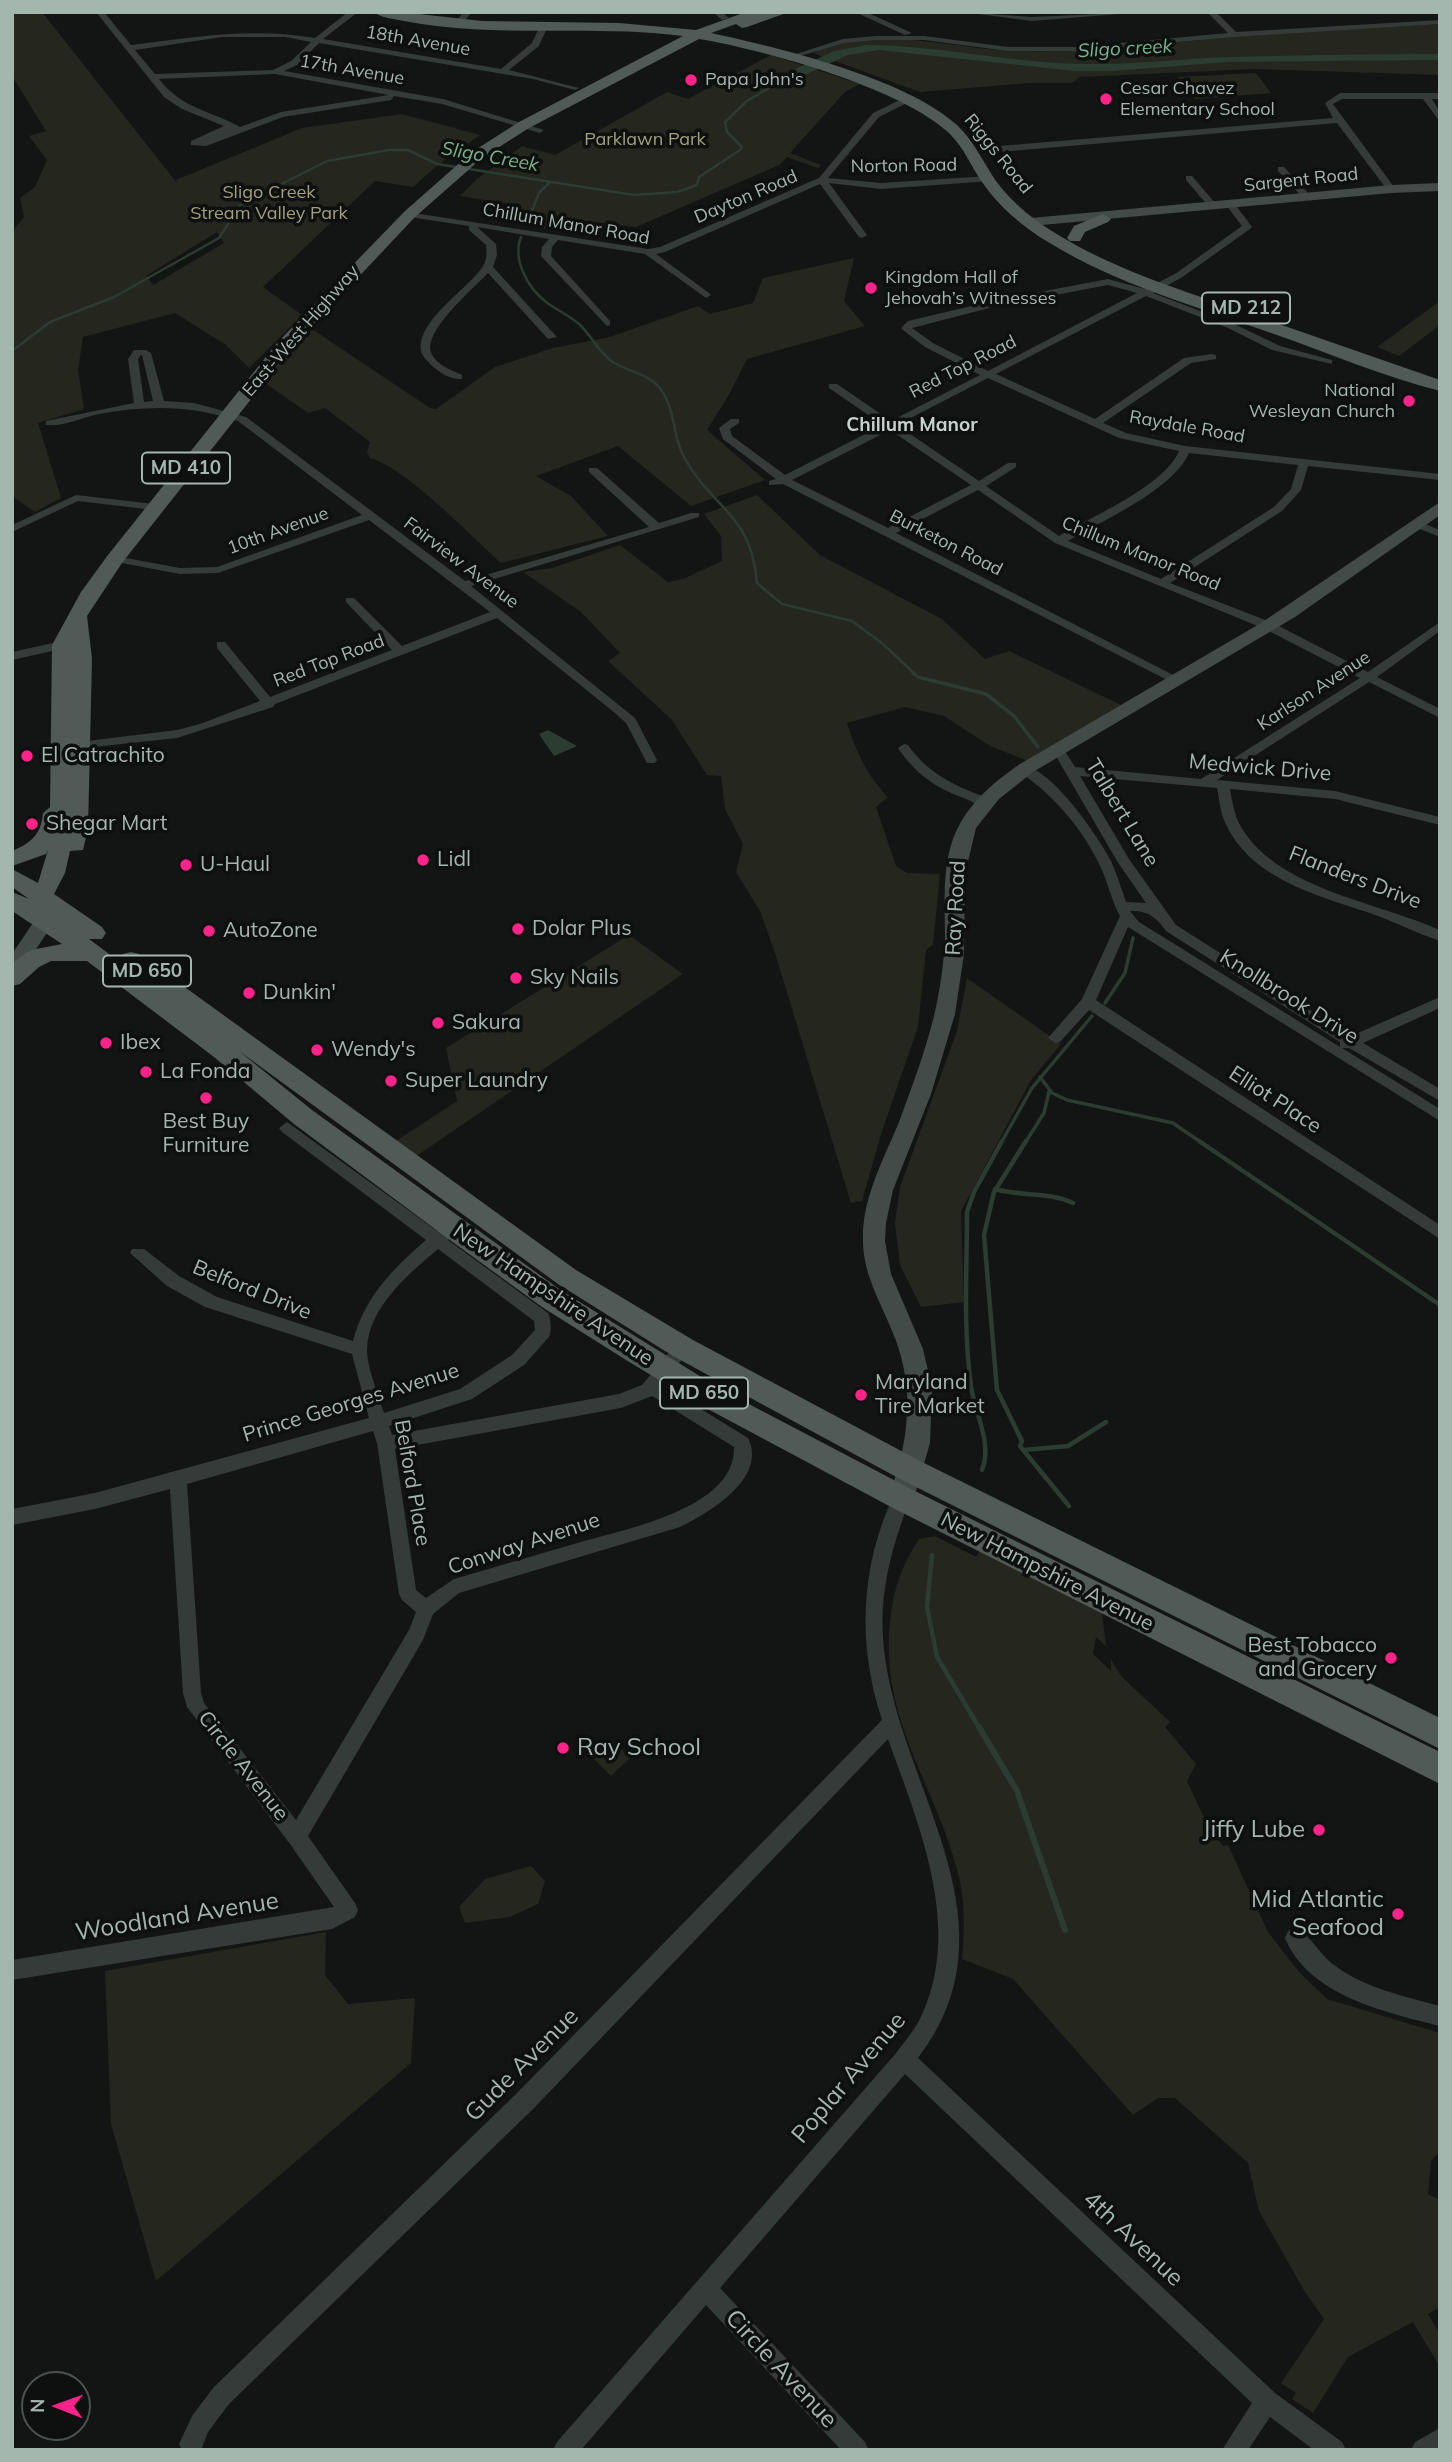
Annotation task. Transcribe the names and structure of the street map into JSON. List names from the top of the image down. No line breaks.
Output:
{"streets":{"main road":["Riggs Road","MD 212","East-West Highway","MD 410","MD 650","New Hampshire Avenue"],"street":["18th Avenue","17th Avenue","Norton Road","Sargent Road","Dayton Road","Chillum Manor Road","Red Top Road","Raydale Road","10th Avenue","Burketon Road","Fairview Avenue","Karlson Avenue","Medwick Drive","Talbert Lane","Flanders Drive","Ray Road","Knollbrook Drive","Elliot Place","Belford Drive","Prince Georges Avenue","Belford Place","Conway Avenue","Circle Avenue","Woodland Avenue","Gude Avenue","Poplar Avenue","4th Avenue"]},"crossings":[["18th Avenue","East-West Highway"],["17th Avenue","East-West Highway"],["Riggs Road","Norton Road"],["Riggs Road","Sargent Road"],["Riggs Road","Dayton Road"],["Riggs Road","East-West Highway"],["Riggs Road","Red Top Road"],["Riggs Road","Raydale Road"],["Norton Road","Dayton Road"],["Sargent Road","Red Top Road"],["Dayton Road","Chillum Manor Road"],["Chillum Manor Road","East-West Highway"],["Chillum Manor Road","Red Top Road"],["Chillum Manor Road","Karlson Avenue"],["Chillum Manor Road","Ray Road"],["East-West Highway","10th Avenue"],["East-West Highway","Fairview Avenue"],["Red Top Road","Raydale Road"],["Red Top Road","Burketon Road"],["Red Top Road","Fairview Avenue"],["10th Avenue","Fairview Avenue"],["Burketon Road","Ray Road"],["Karlson Avenue","Medwick Drive"],["Medwick Drive","Talbert Lane"],["Medwick Drive","Flanders Drive"],["Talbert Lane","Ray Road"],["Talbert Lane","Knollbrook Drive"],["Ray Road","New Hampshire Avenue"],["Ray Road","Poplar Avenue"],["Belford Drive","Belford Place"],["New Hampshire Avenue","Prince Georges Avenue"],["New Hampshire Avenue","Conway Avenue"],["New Hampshire Avenue","Poplar Avenue"],["Prince Georges Avenue","Belford Place"],["Prince Georges Avenue","Circle Avenue"],["Belford Place","Conway Avenue"],["Conway Avenue","Circle Avenue"],["Circle Avenue","Woodland Avenue"],["Circle Avenue","Poplar Avenue"],["Gude Avenue","Poplar Avenue"],["Poplar Avenue","4th Avenue"]],"districts":["Chillum Manor"],"water":["Sligo creek","Sligo Creek"],"parks":["Parklawn Park","Sligo Creek Stream Valley Park"],"places":["Papa John's","Cesar Chavez Elementary School","Kingdom Hall of Jehovah’s Witnesses","National Wesleyan Church","El Catrachito","Shegar Mart","Lidl","U-Haul","Dolar Plus","AutoZone","Sky Nails","Dunkin'","Sakura","Ibex","Wendy's","La Fonda","Super Laundry","Best Buy Furniture","Maryland Tire Market","Best Tobacco and Grocery","Ray School","Jiffy Lube","Mid Atlantic Seafood"],"north":"left"}
